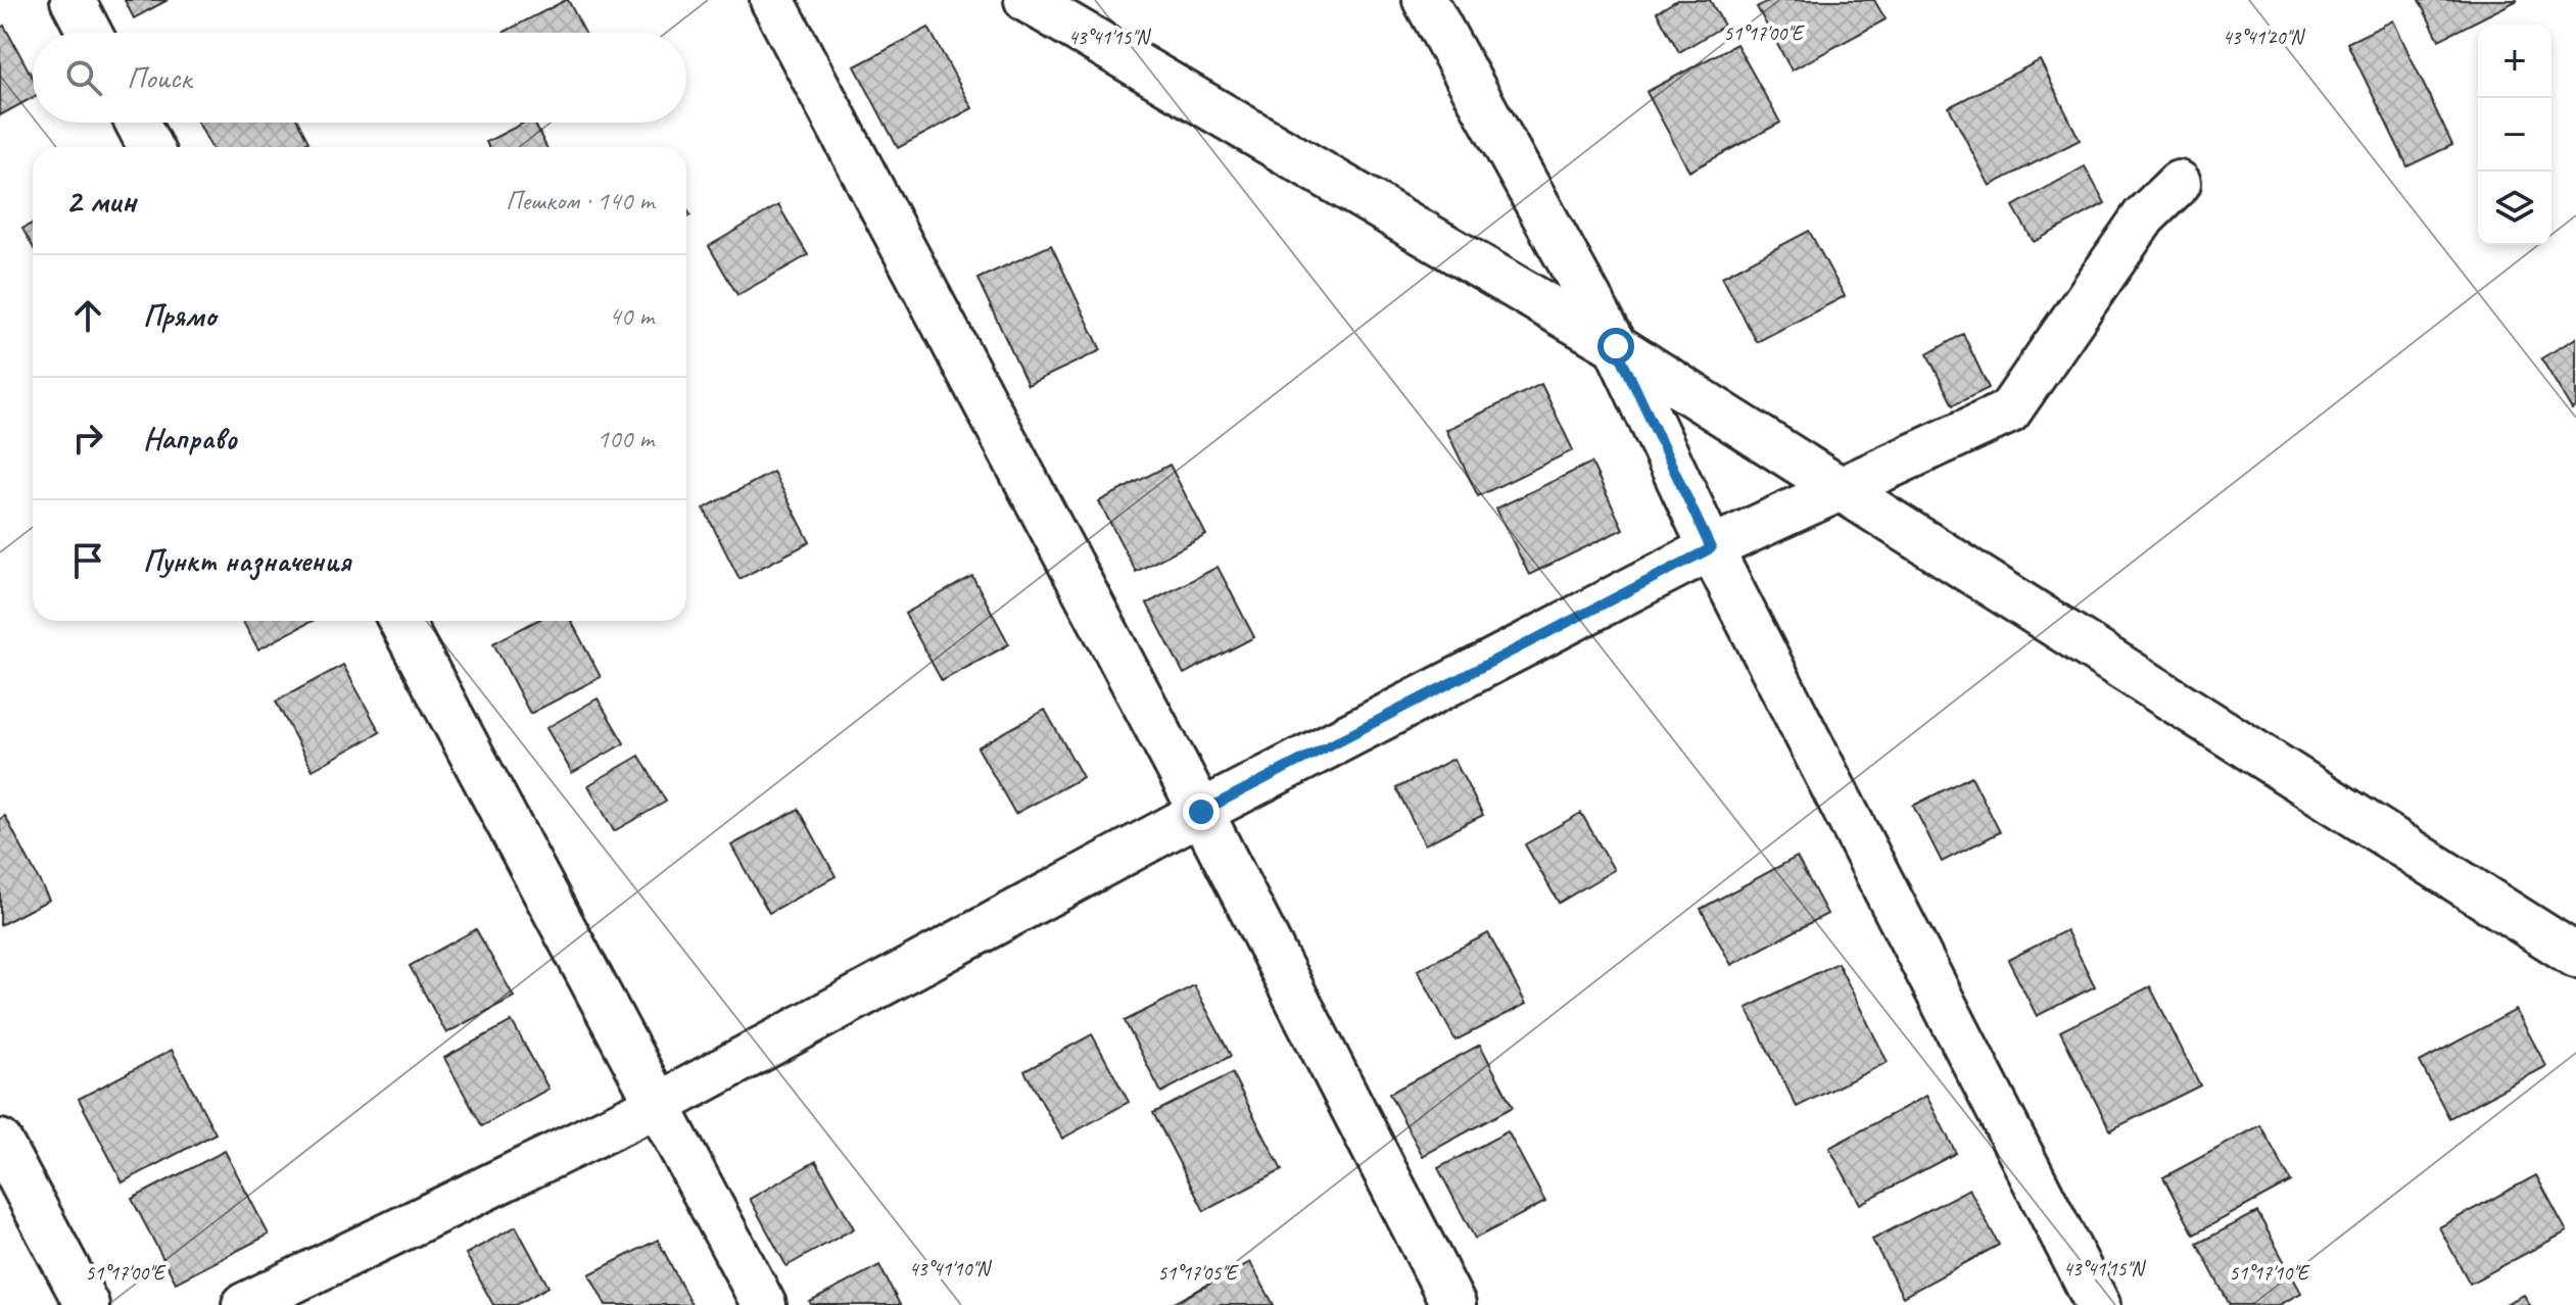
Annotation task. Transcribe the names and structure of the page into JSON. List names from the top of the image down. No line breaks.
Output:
{"page":{"map_buttons":["+","−"],"search":"Поиск","heading":["2 мин","Пешком · 140 m"],"list":[["Прямо","40 m"],["Направо","100 m"],"Пункт назначения"]},"coordinates":["51°17'00\"E","43°41'15\"N","43°41'20\"N","43°41'10\"N","51°17'05\"E","51°17'10\"E"]}
